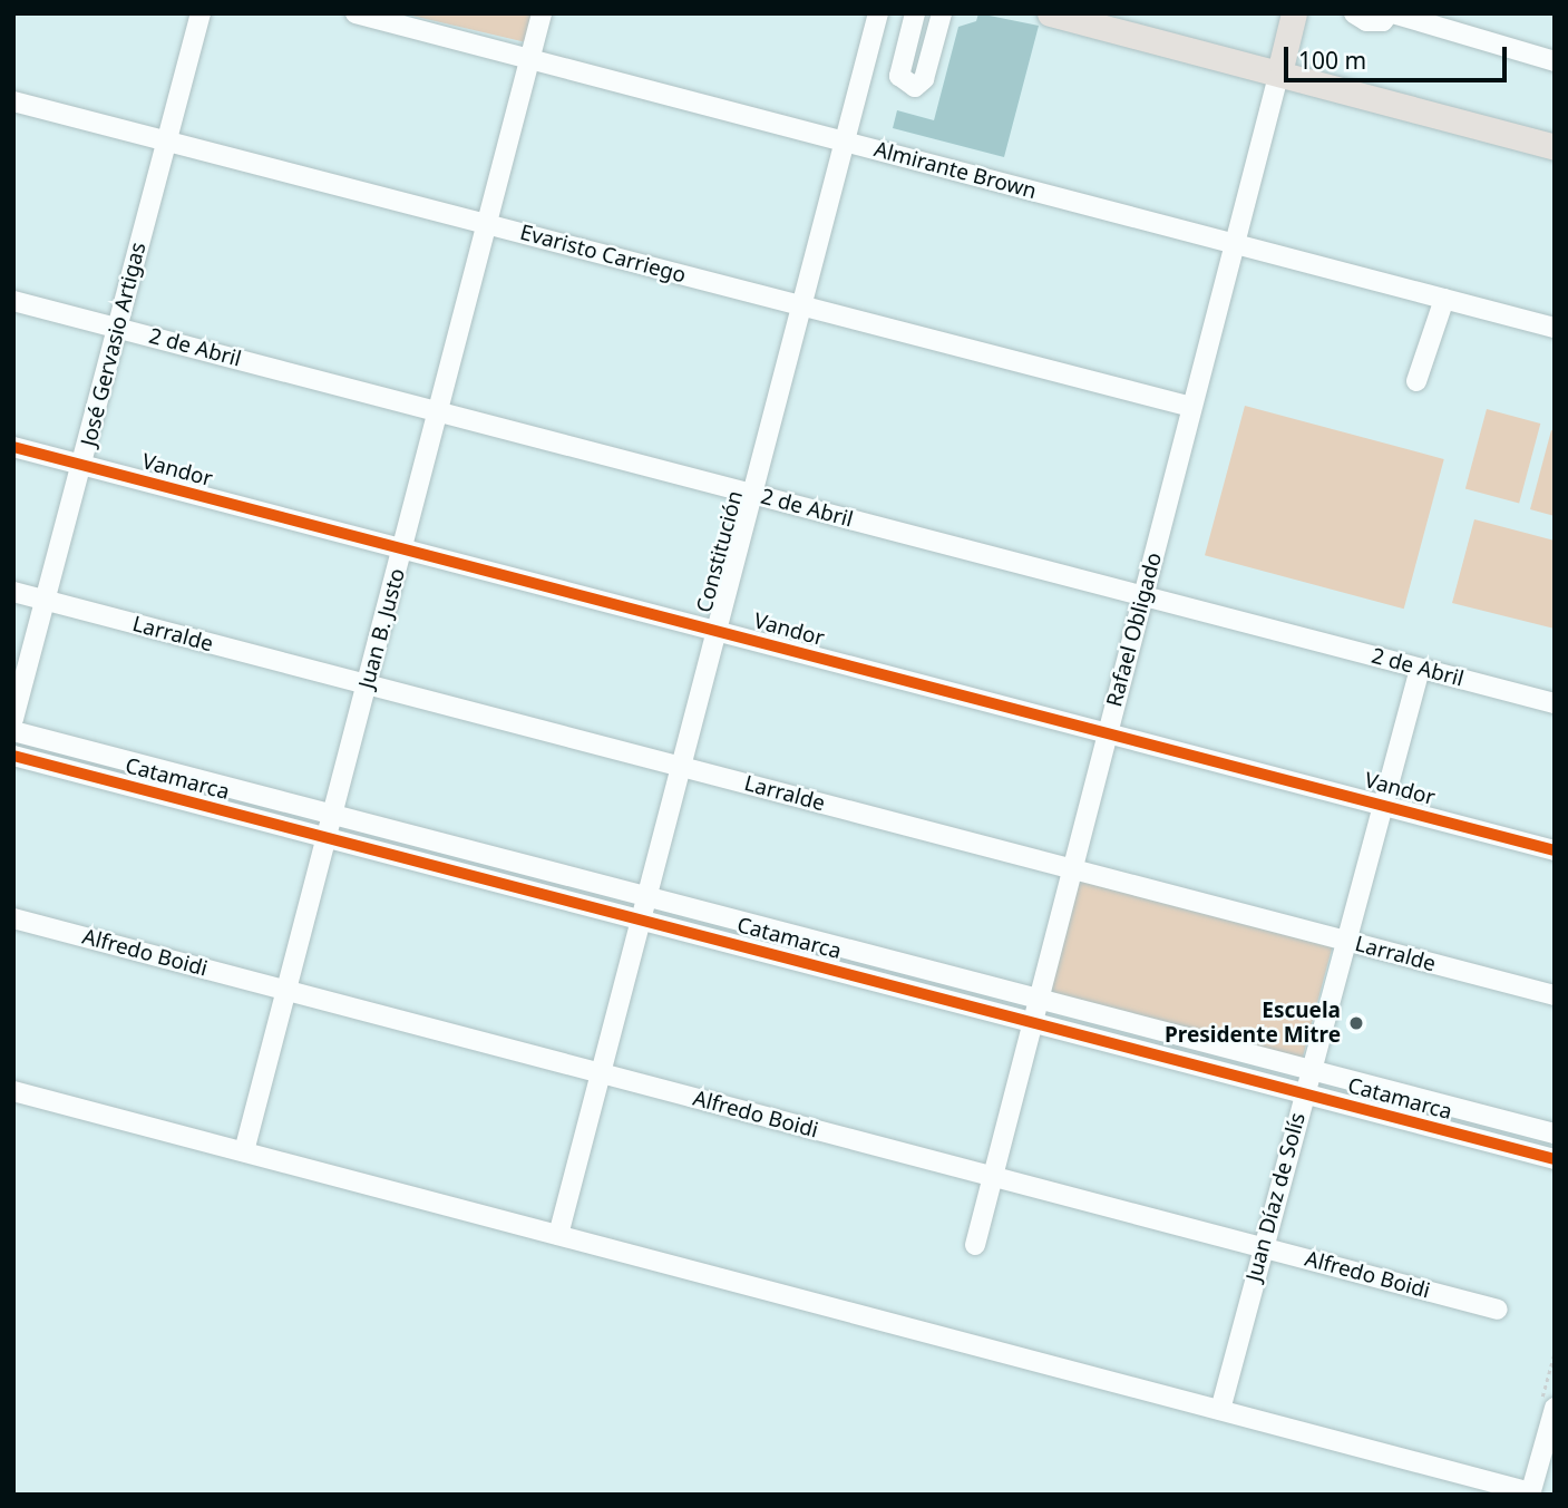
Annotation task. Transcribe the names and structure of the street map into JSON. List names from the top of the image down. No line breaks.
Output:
{"streets":{"main road":["Rafael Obligado"],"street":["Almirante Brown","Evaristo Carriego","José Gervasio Artigas","2 de Abril","Vandor","Constitución","Juan B. Justo","Larralde","Catamarca","Alfredo Boidi","Juan Díaz de Solís"]},"crossings":[["Almirante Brown","Constitución"],["Almirante Brown","Juan B. Justo"],["Almirante Brown","Rafael Obligado"],["Evaristo Carriego","José Gervasio Artigas"],["Evaristo Carriego","Constitución"],["Evaristo Carriego","Juan B. Justo"],["Evaristo Carriego","Rafael Obligado"],["José Gervasio Artigas","2 de Abril"],["José Gervasio Artigas","Vandor"],["José Gervasio Artigas","Larralde"],["2 de Abril","Constitución"],["2 de Abril","Juan B. Justo"],["2 de Abril","Rafael Obligado"],["2 de Abril","Juan Díaz de Solís"],["Vandor","Constitución"],["Vandor","Juan B. Justo"],["Vandor","Rafael Obligado"],["Vandor","Juan Díaz de Solís"],["Constitución","Larralde"],["Constitución","Catamarca"],["Constitución","Alfredo Boidi"],["Juan B. Justo","Larralde"],["Juan B. Justo","Catamarca"],["Juan B. Justo","Alfredo Boidi"],["Rafael Obligado","Larralde"],["Rafael Obligado","Catamarca"],["Rafael Obligado","Alfredo Boidi"],["Larralde","Juan Díaz de Solís"],["Catamarca","Juan Díaz de Solís"],["Alfredo Boidi","Juan Díaz de Solís"]],"places":["Escuela Presidente Mitre"],"scale_bar":"100 m"}
